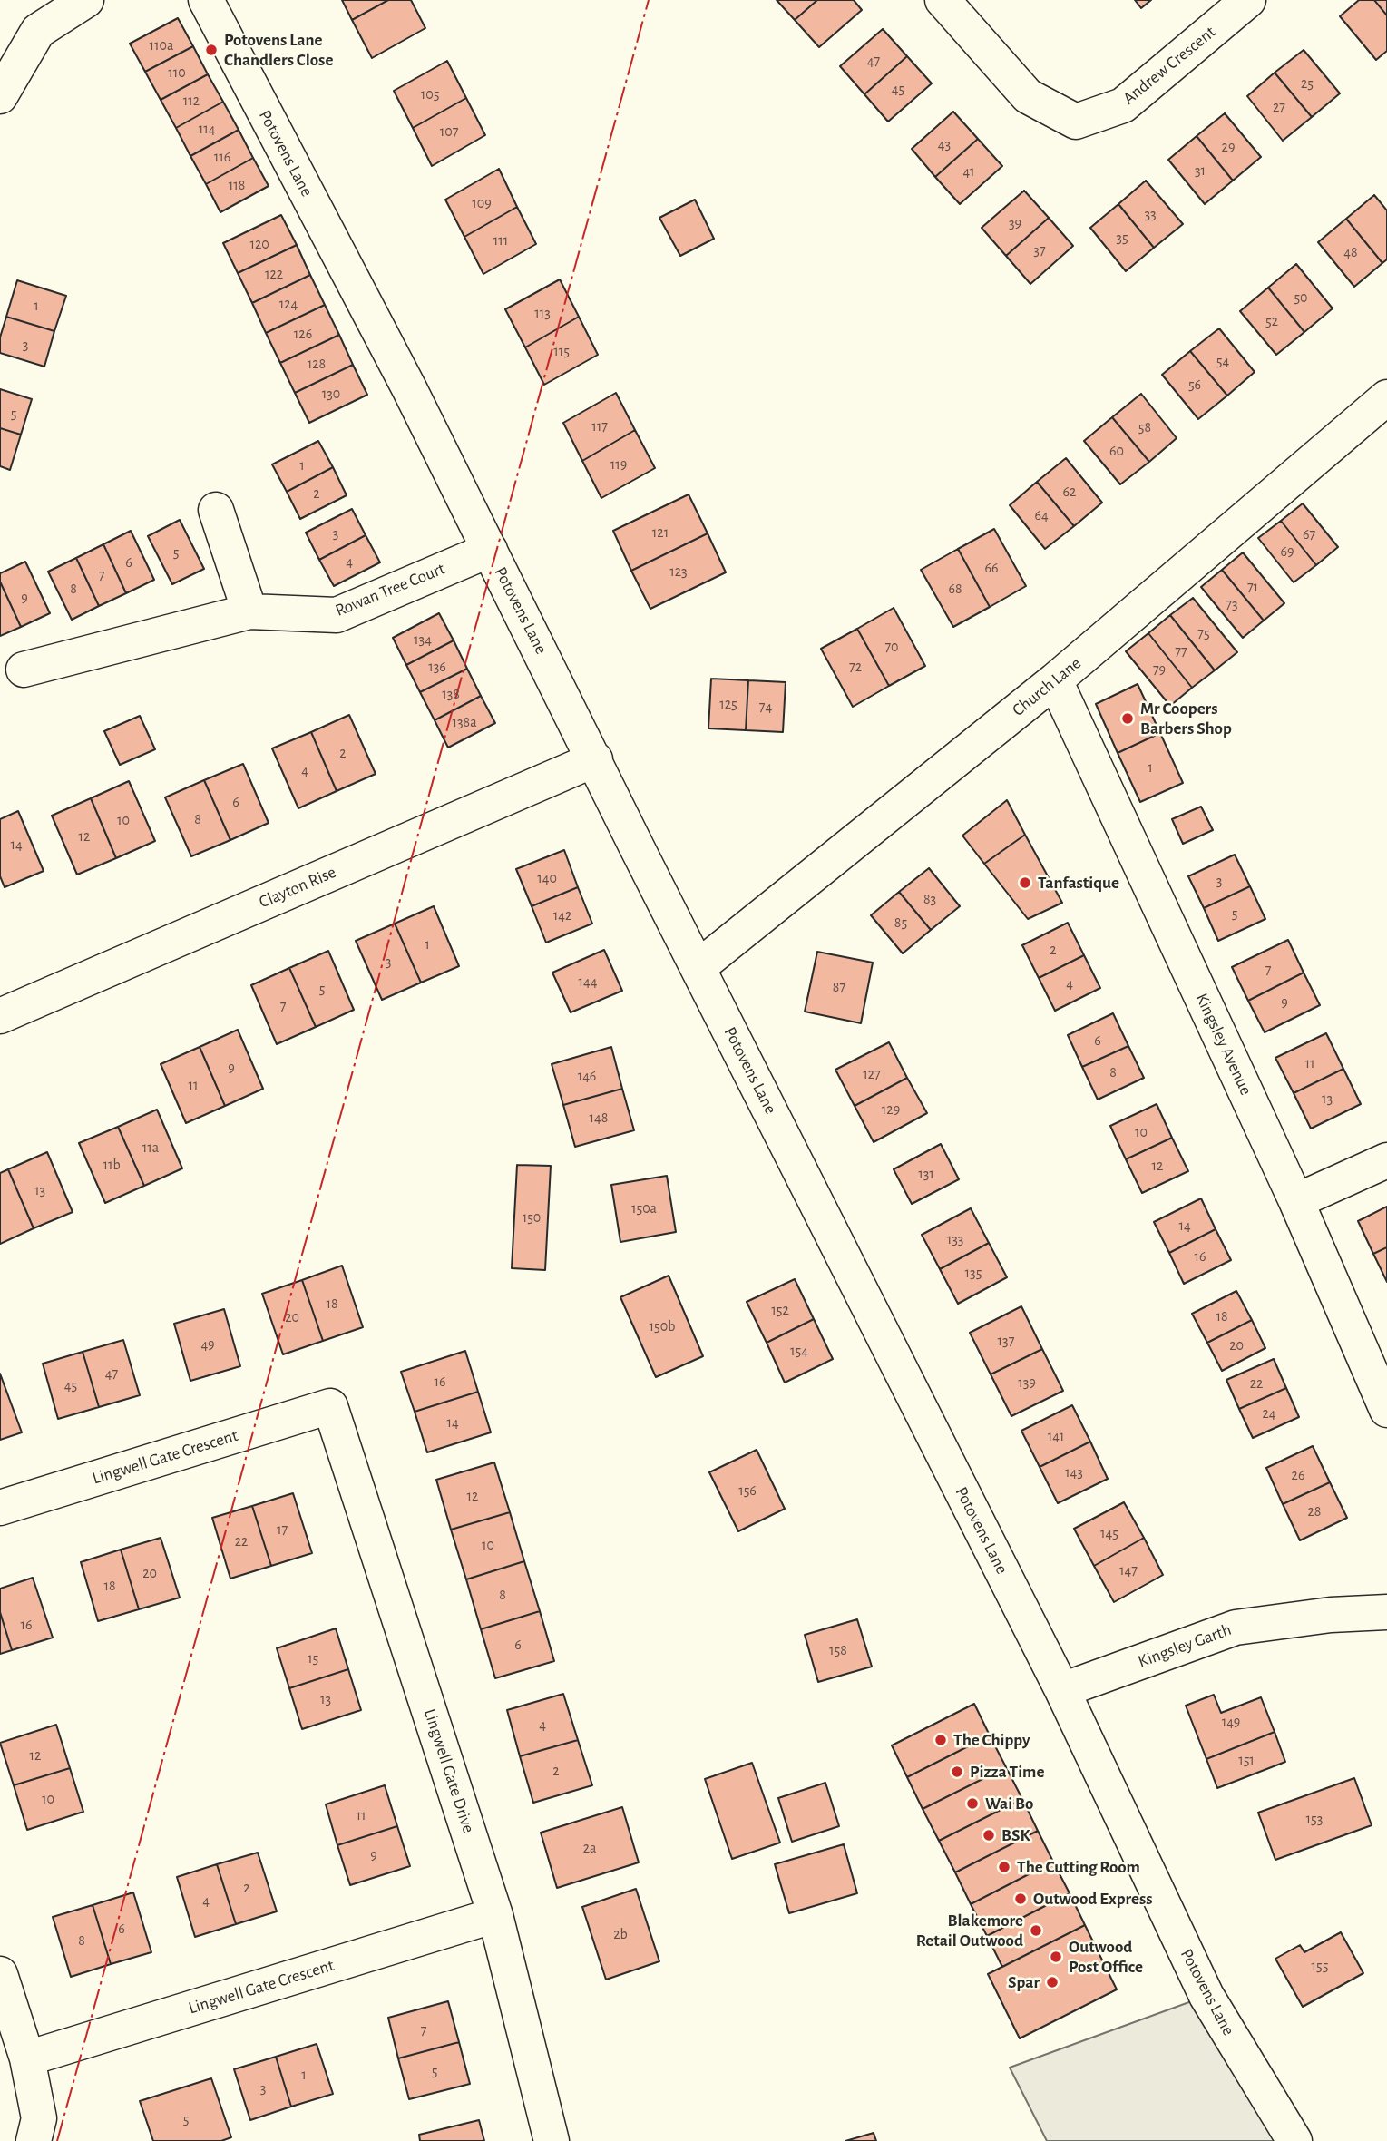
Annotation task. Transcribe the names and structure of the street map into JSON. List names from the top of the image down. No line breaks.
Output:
{"streets":{"street":["Andrew Crescent","Potovens Lane","Rowan Tree Court","Church Lane","Clayton Rise","Kingsley Avenue","Lingwell Gate Crescent","Kingsley Garth","Lingwell Gate Drive"]},"crossings":[["Potovens Lane","Rowan Tree Court"],["Potovens Lane","Church Lane"],["Potovens Lane","Clayton Rise"],["Potovens Lane","Kingsley Garth"],["Church Lane","Kingsley Avenue"],["Lingwell Gate Crescent","Lingwell Gate Drive"]],"places":["Potovens Lane Chandlers Close","Mr Coopers Barbers Shop","Tanfastique","The Chippy","Pizza Time","Wai Bo","BSK","The Cutting Room","Outwood Express","Blakemore Retail Outwood","Outwood Post Office","Spar"],"house_numbers":["110a","47","110","25","45","105","112","27","114","107","43","29","116","31","41","118","109","33","39","35","111","120","37","48","122","50","124","1","113","52","126","3","115","54","128","56","130","5","117","58","60","119","1","62","2","64","121","3","67","69","5","4","6","66","123","7","71","8","68","9","73","75","134","70","77","136","72","79","138","125","74","138a","2","1","4","6","8","10","12","14","140","3","83","5","142","85","1","2","3","7","144","4","87","5","9","7","6","11","9","8","127","146","11","13","129","148","10","11a","11b","12","131","13","150a","150","14","133","16","135","18","152","18","20","150b","137","49","20","154","47","16","139","22","45","24","14","141","143","26","156","12","28","17","145","22","10","147","20","18","8","16","6","158","15","13","149","4","12","151","2","10","11","153","2a","9","2","4","6","2b","8","155","7","5","1","3","5"]}
